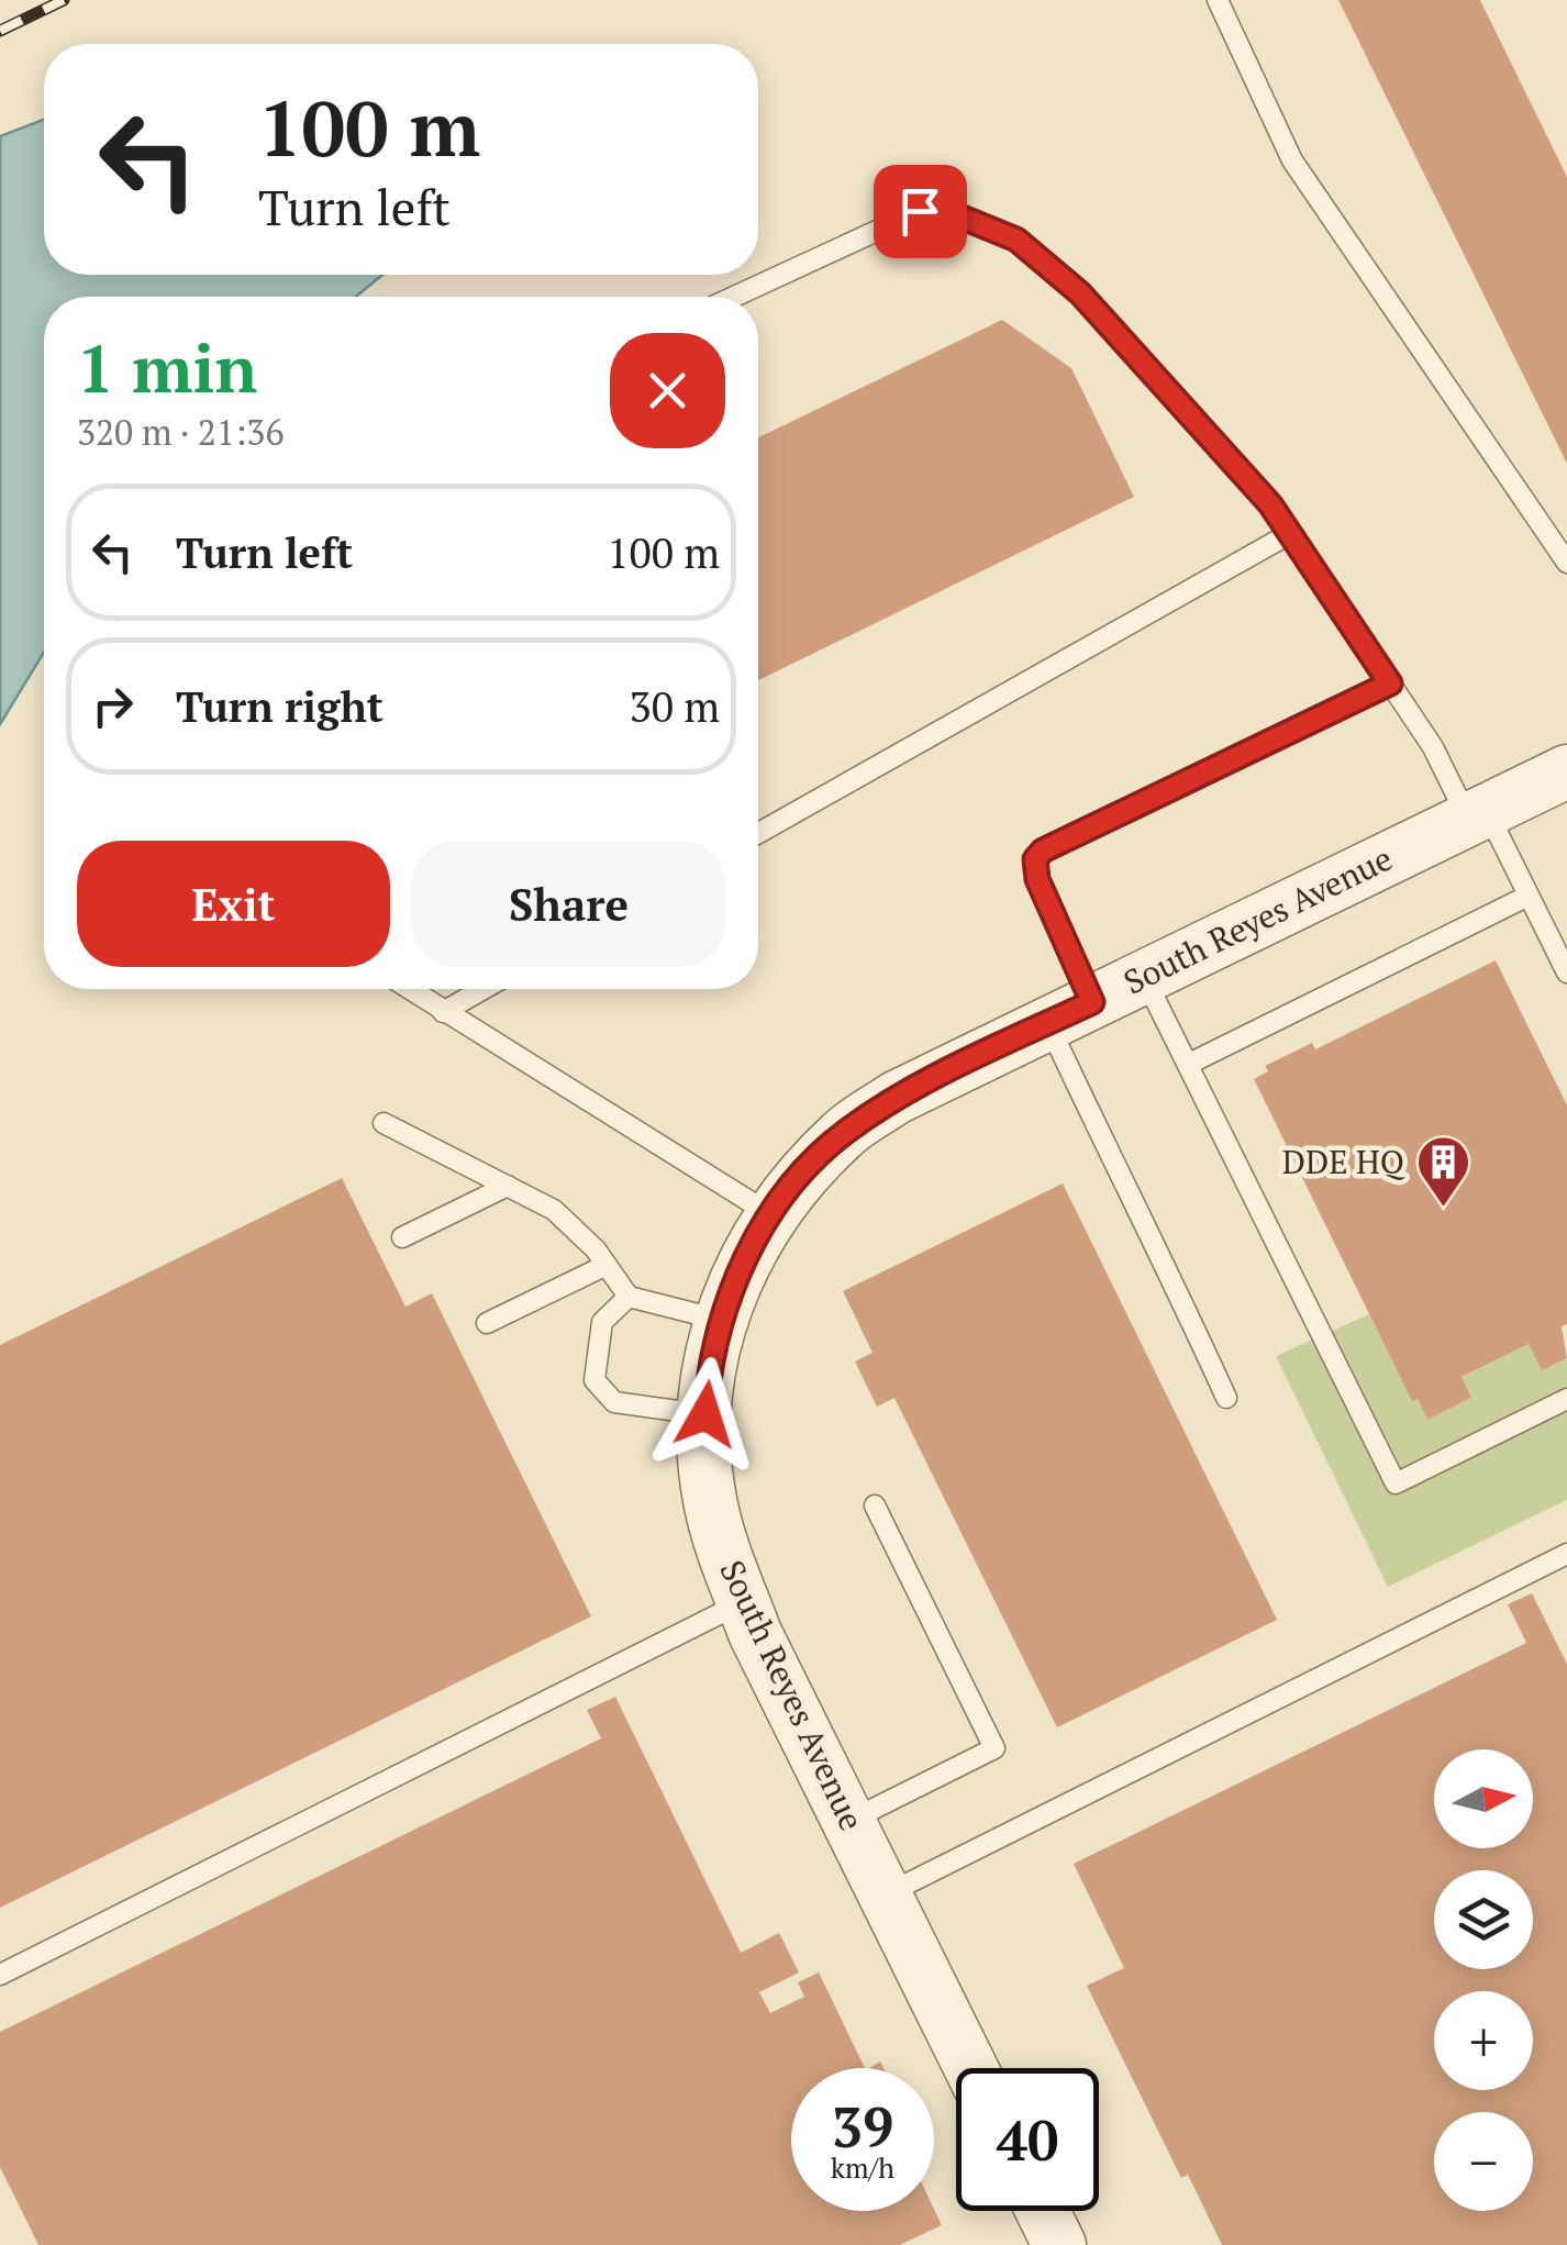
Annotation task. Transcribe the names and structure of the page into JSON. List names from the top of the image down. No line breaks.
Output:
{"streets":{"street":["South Reyes Avenue"]},"places":{"building":["DDE HQ"]},"north":"right","page":{"turn":["100 m","Turn left"],"heading":["1 min","320 m · 21:36"],"list":[{"name":"Turn left","value":"100 m"},{"name":"Turn right","value":"30 m"}],"buttons":["Exit","Share"],"map_buttons":["+","−"],"speed":"39 km/h","limit":"40"}}
